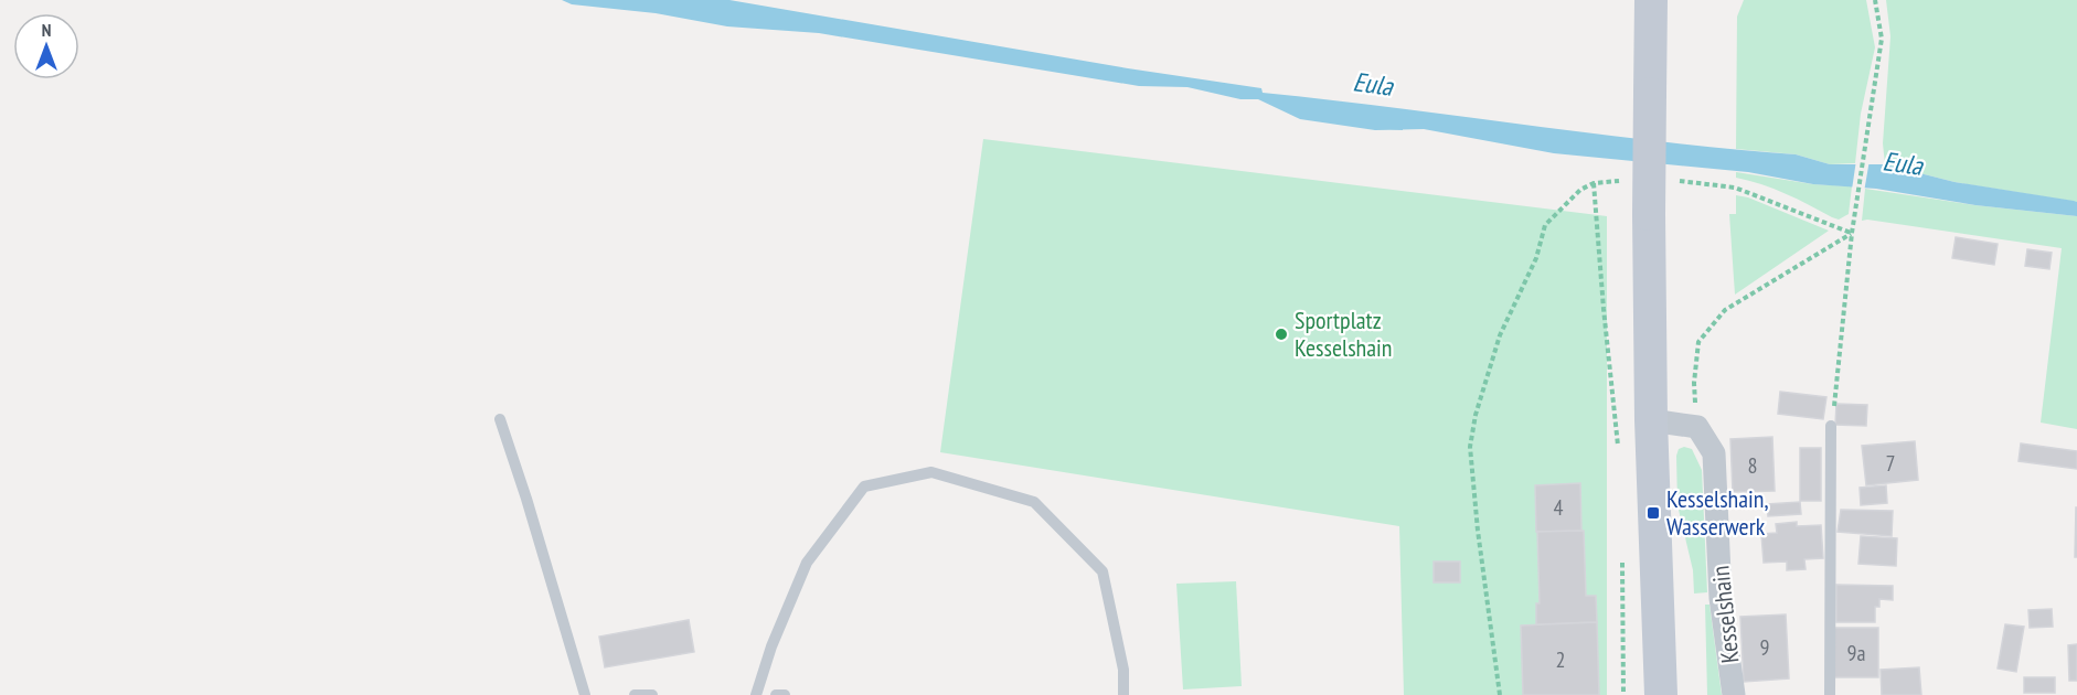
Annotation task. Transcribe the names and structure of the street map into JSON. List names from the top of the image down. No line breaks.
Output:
{"streets":{"street":["Kesselshain"]},"water":["Eula"],"places":{"other":["Sportplatz Kesselshain"],"transit":["Kesselshain, Wasserwerk"]},"house_numbers":["7","8","4","9","9a","2"],"north":"top"}
